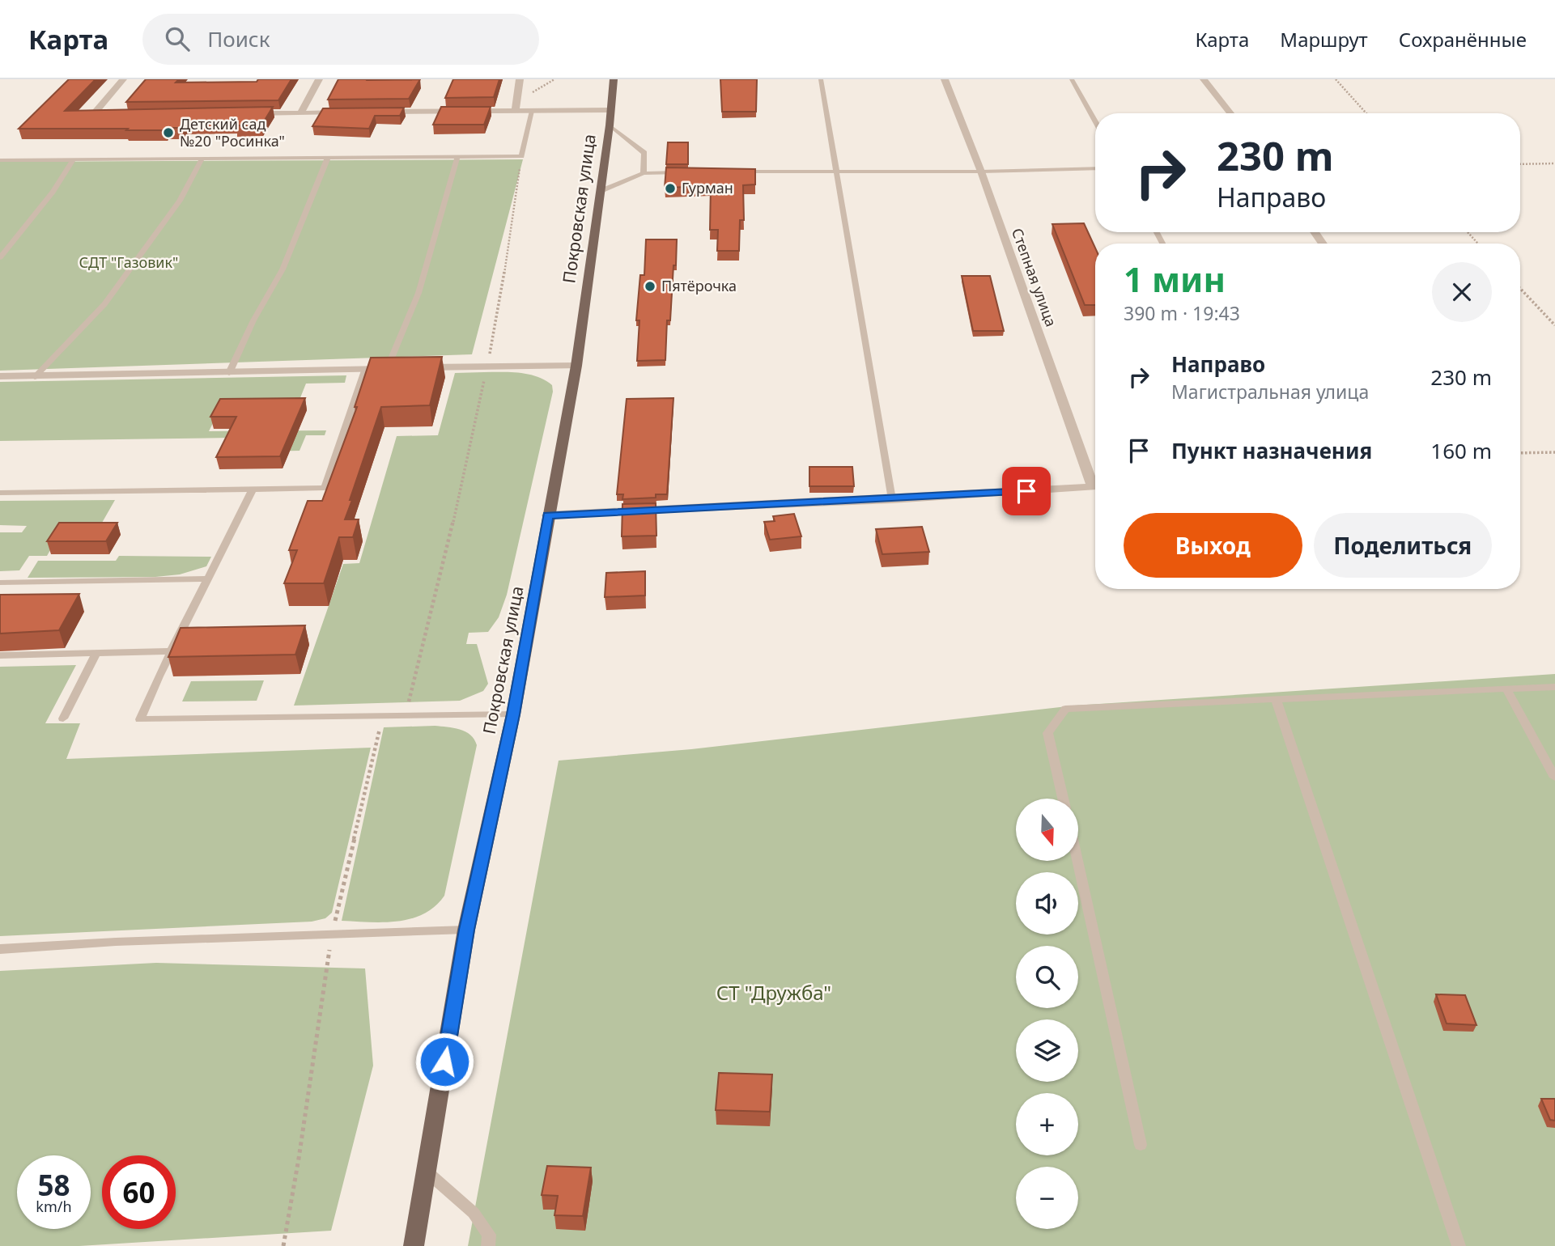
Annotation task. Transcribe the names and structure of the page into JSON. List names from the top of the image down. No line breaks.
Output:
{"streets":{"main road":["Покровская улица"],"street":["Степная улица"]},"parks":["СДТ \"Газовик\"","СТ \"Дружба\""],"places":["Детский сад №20 \"Росинка\"","Гурман","Пятёрочка"],"north":"bottom","page":{"header":"Карта","search":"Поиск","nav":["Карта","Маршрут","Сохранённые"],"turn":["230 m","Направо"],"heading":["1 мин","390 m · 19:43"],"list":[{"name":"Направо","note":"Магистральная улица","value":"230 m"},{"name":"Пункт назначения","value":"160 m"}],"buttons":["Выход","Поделиться"],"map_buttons":["+","−"],"speed":"58 km/h","limit":"60"}}
